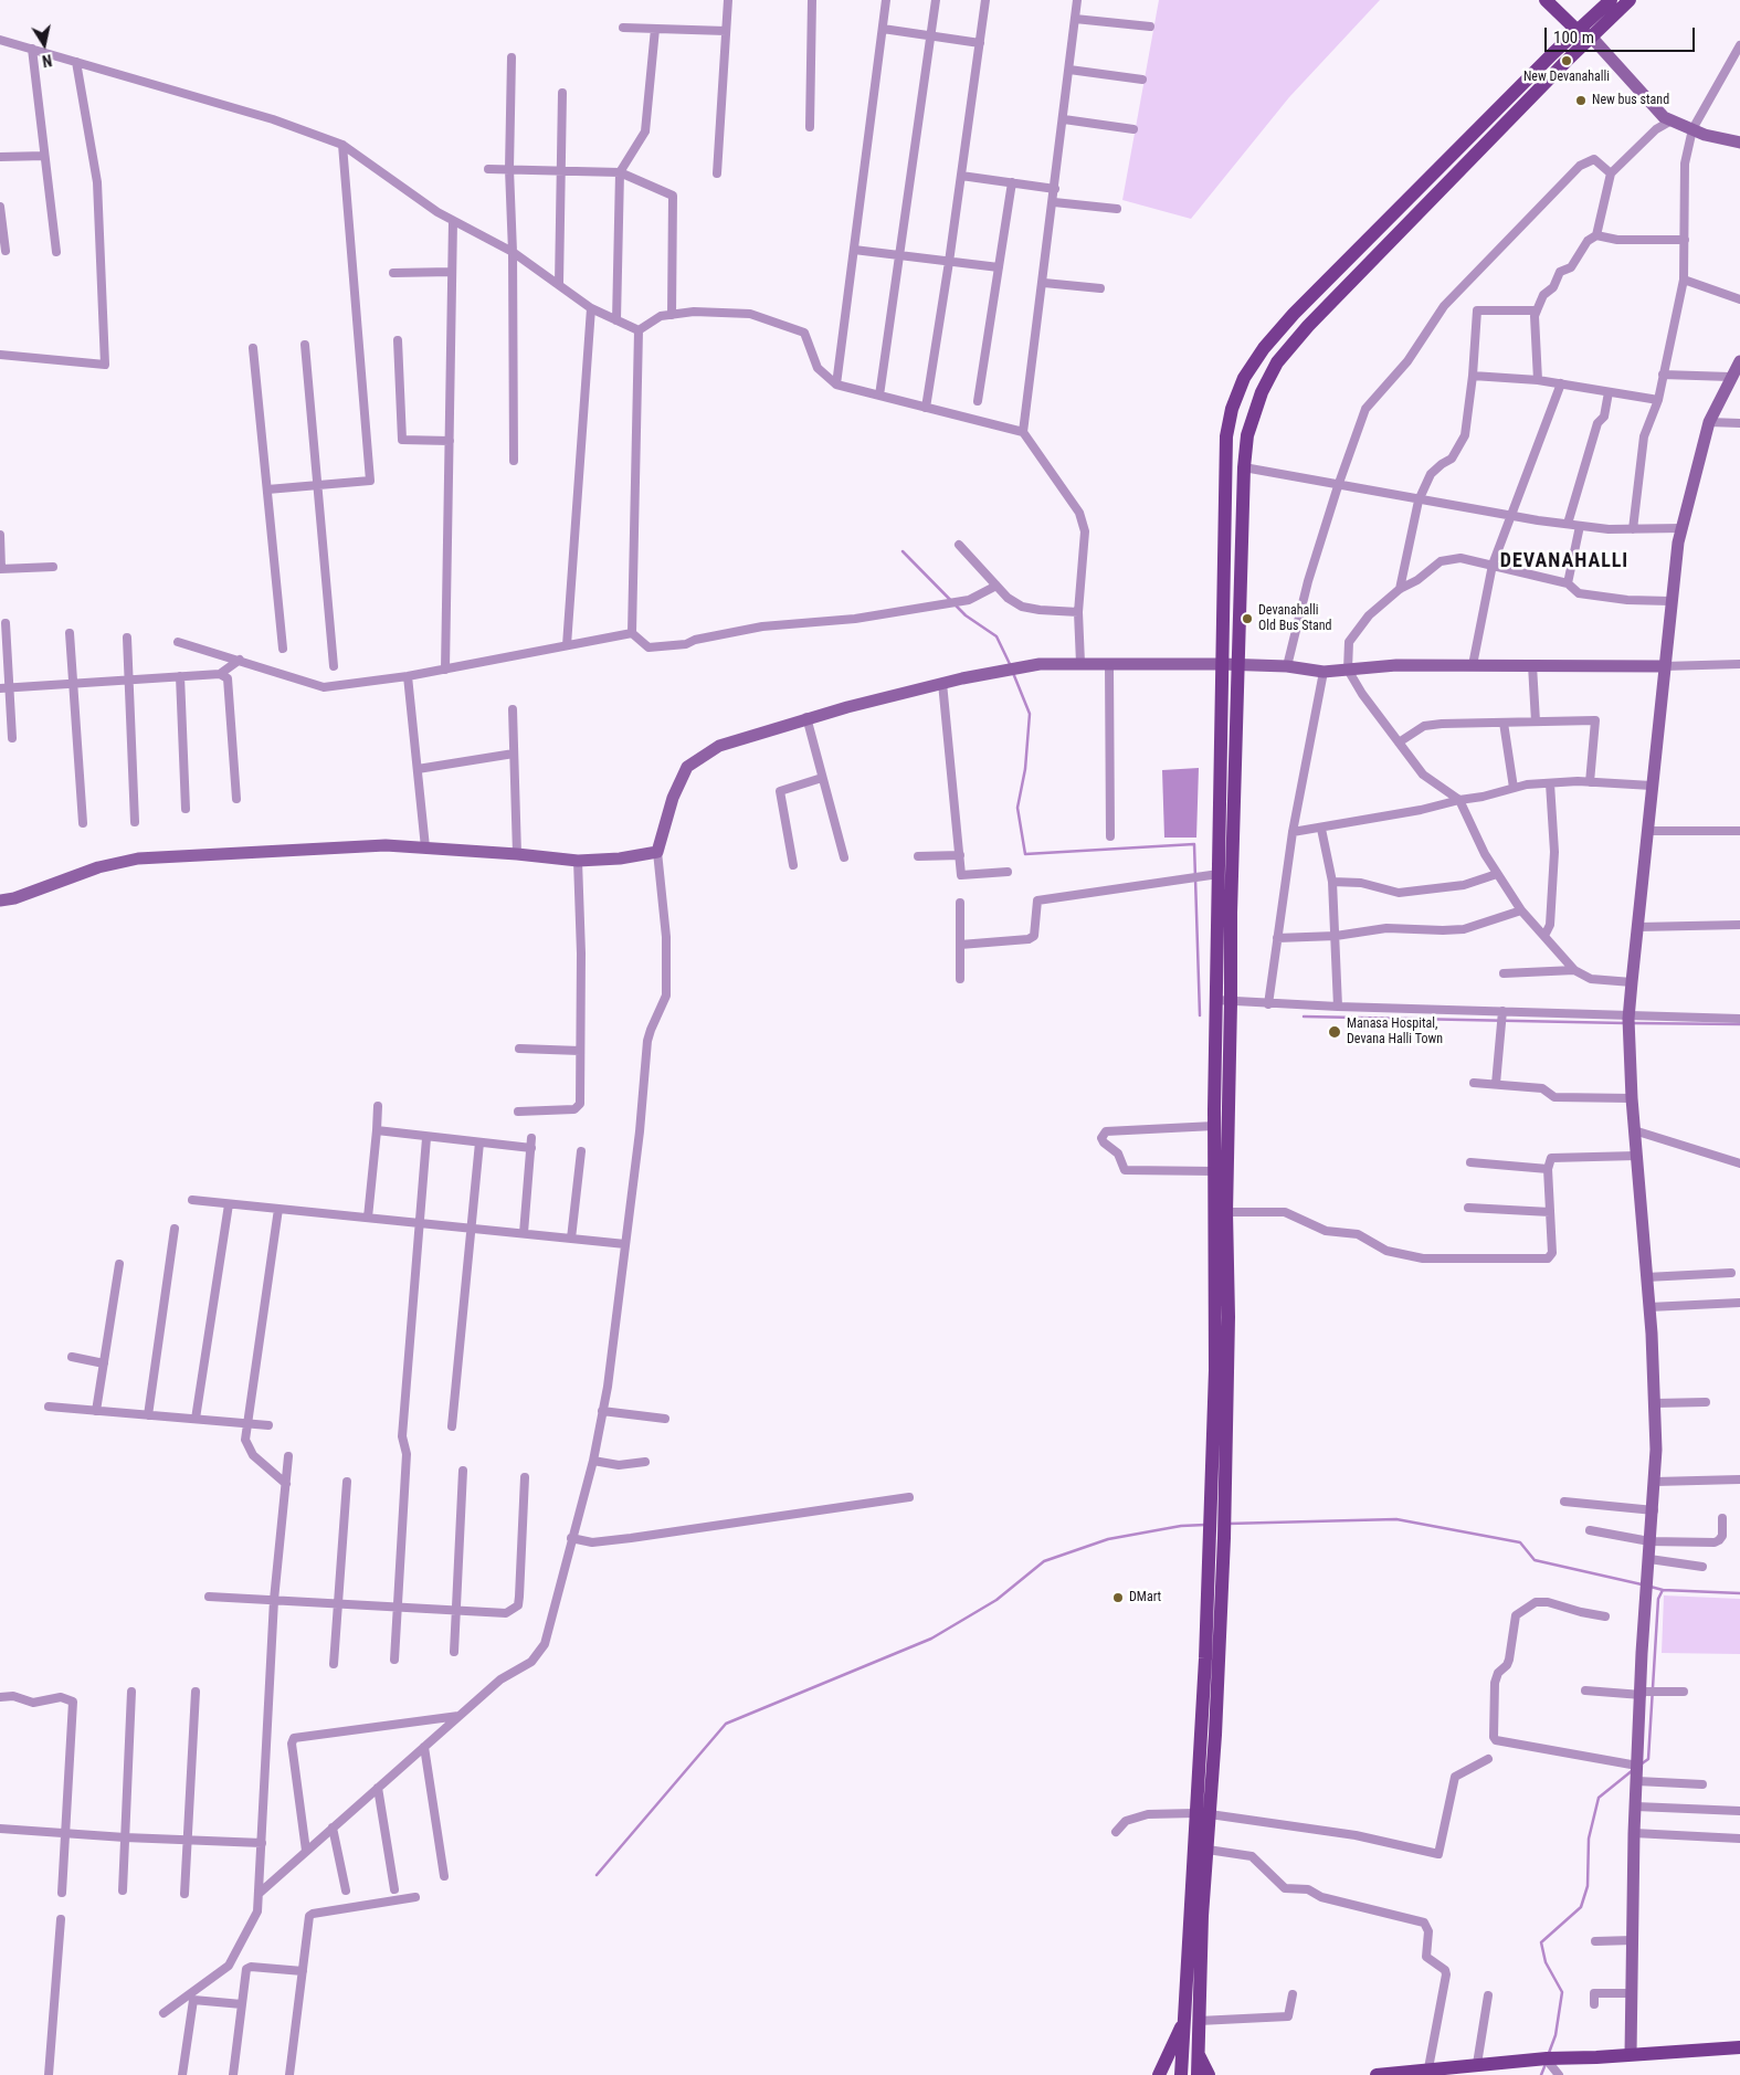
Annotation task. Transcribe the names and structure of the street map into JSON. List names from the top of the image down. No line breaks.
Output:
{"districts":["DEVANAHALLI"],"places":["New Devanahalli","New bus stand","Devanahalli Old Bus Stand","Manasa Hospital, Devana Halli Town","DMart"],"scale_bar":"100 m","north":"bottom"}
